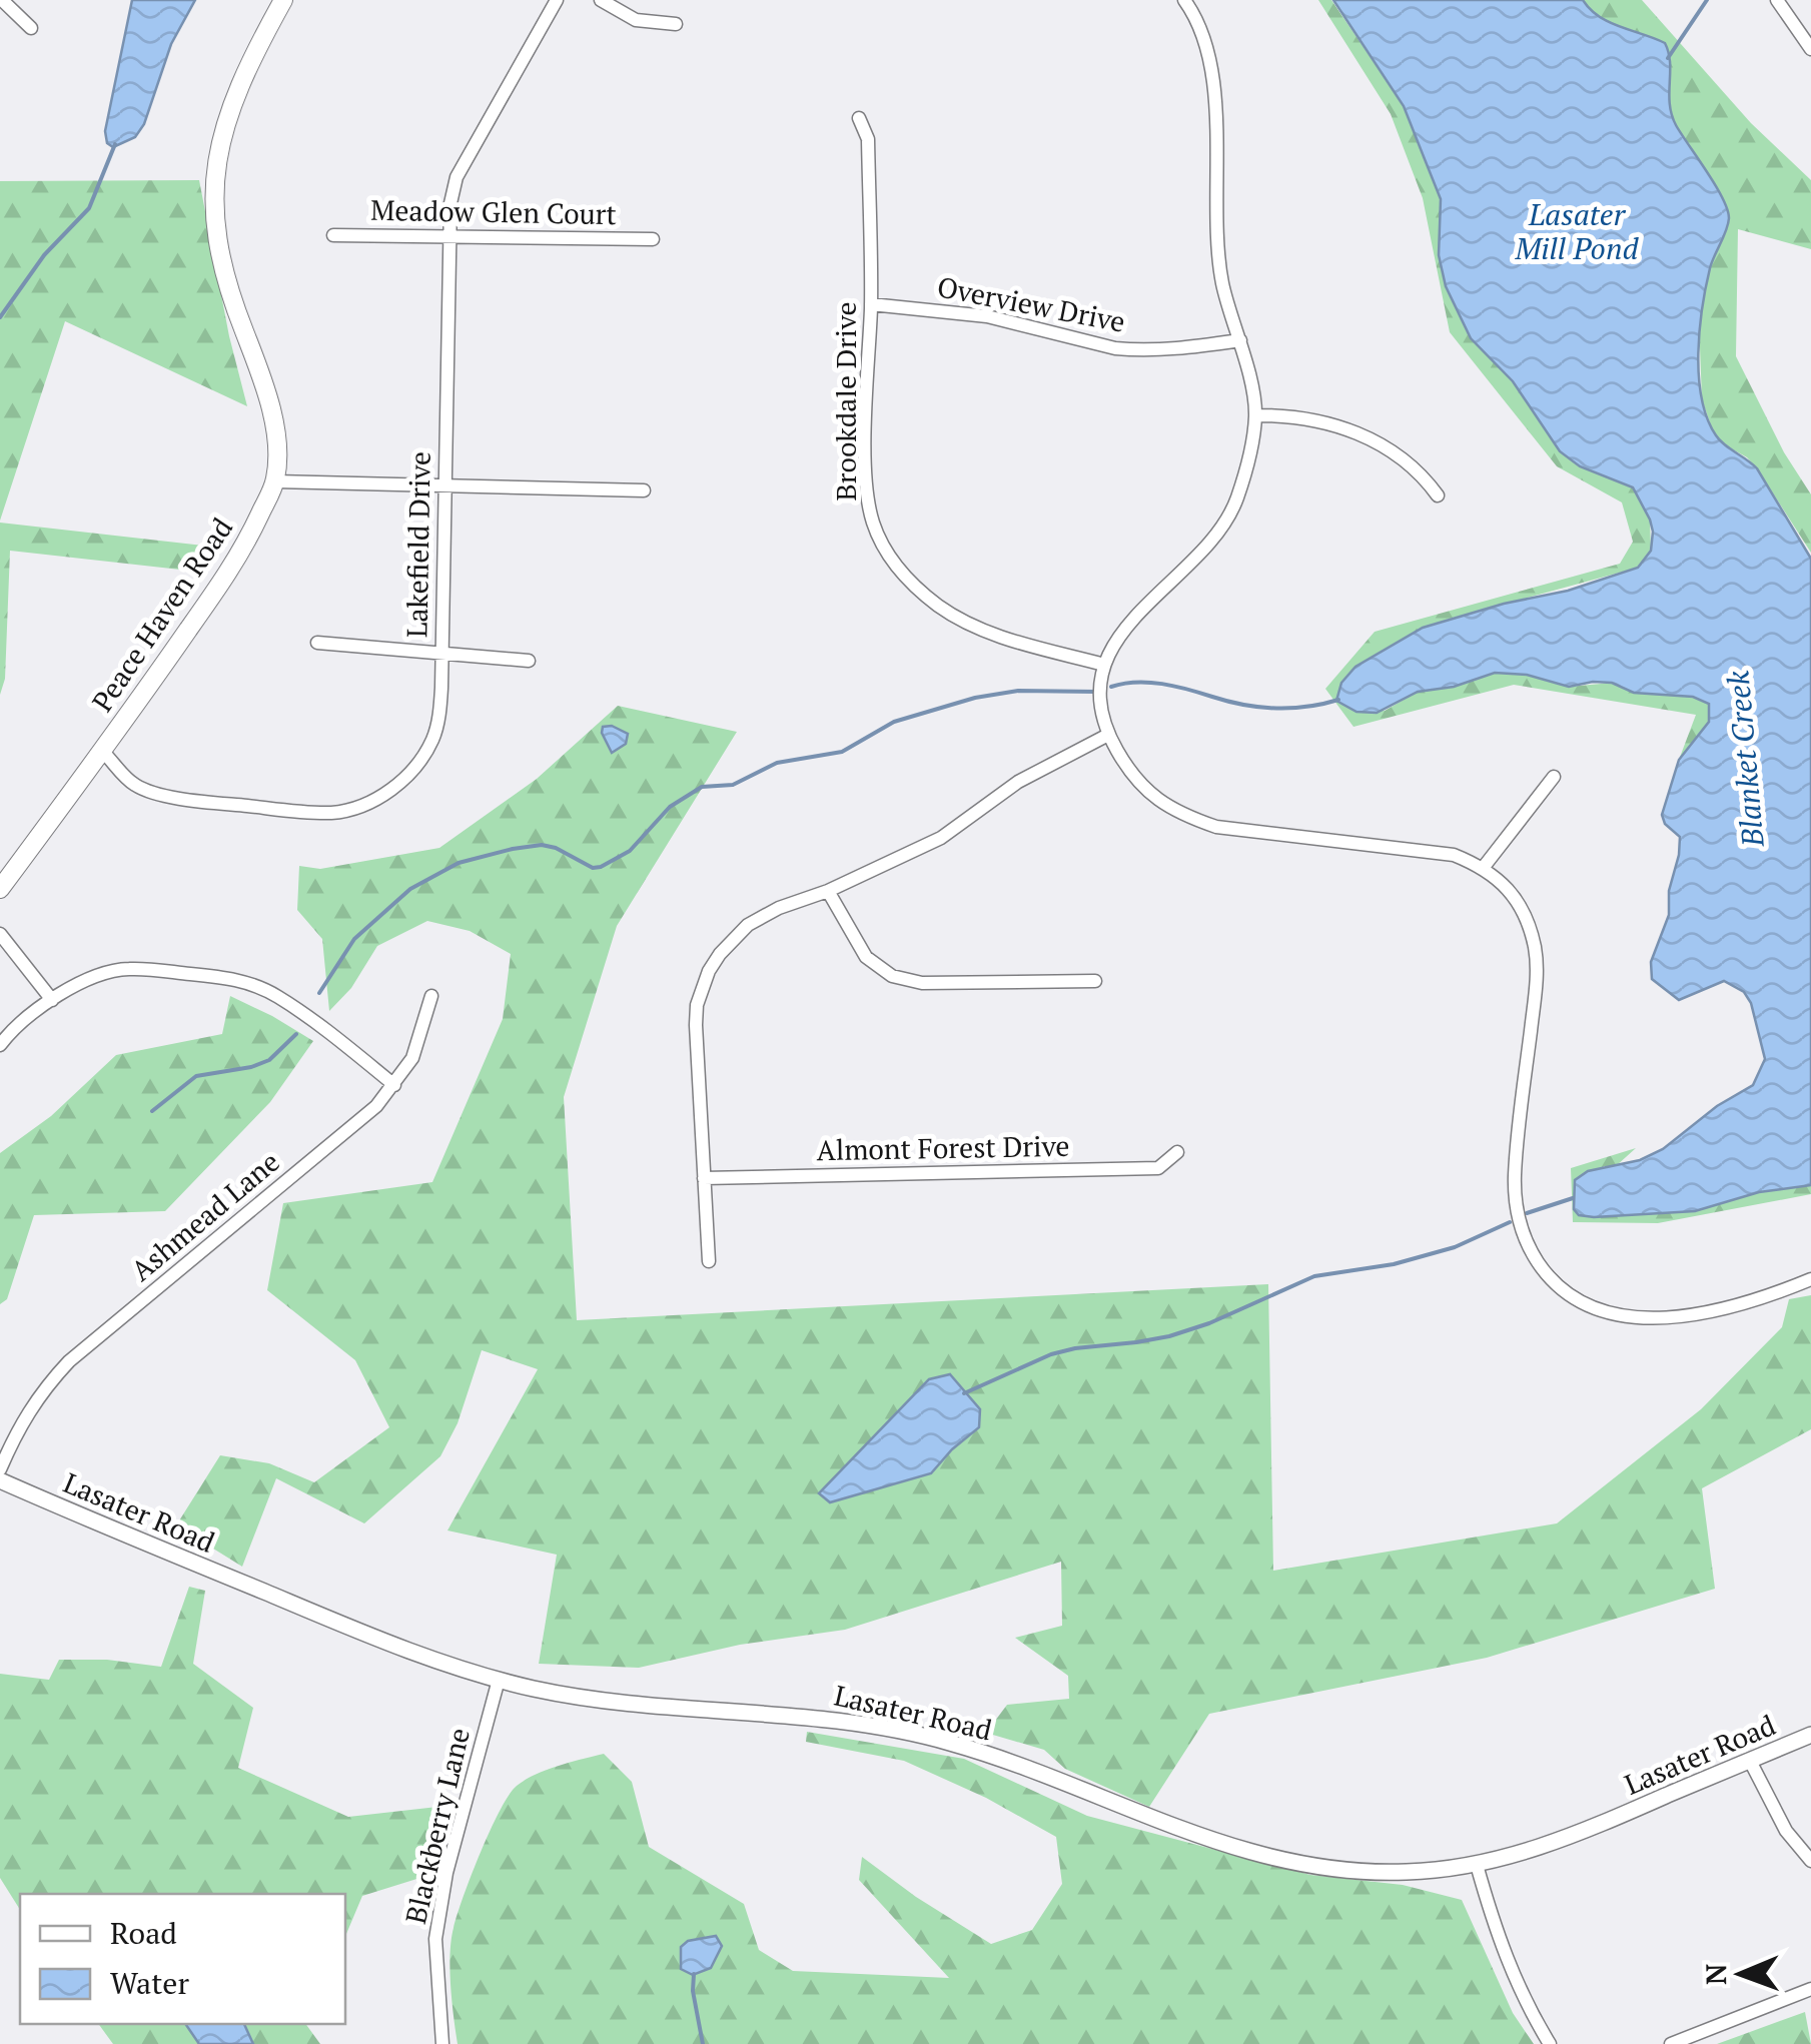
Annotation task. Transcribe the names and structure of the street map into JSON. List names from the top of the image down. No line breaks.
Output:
{"streets":{"main road":["Peace Haven Road"],"street":["Meadow Glen Court","Overview Drive","Brookdale Drive","Lakefield Drive","Almont Forest Drive","Ashmead Lane","Lasater Road","Blackberry Lane"]},"crossings":[["Meadow Glen Court","Lakefield Drive"],["Overview Drive","Brookdale Drive"],["Lakefield Drive","Peace Haven Road"],["Lasater Road","Blackberry Lane"]],"water":["Lasater Mill Pond","Blanket Creek"],"legend":["Road","Water"],"north":"left"}
